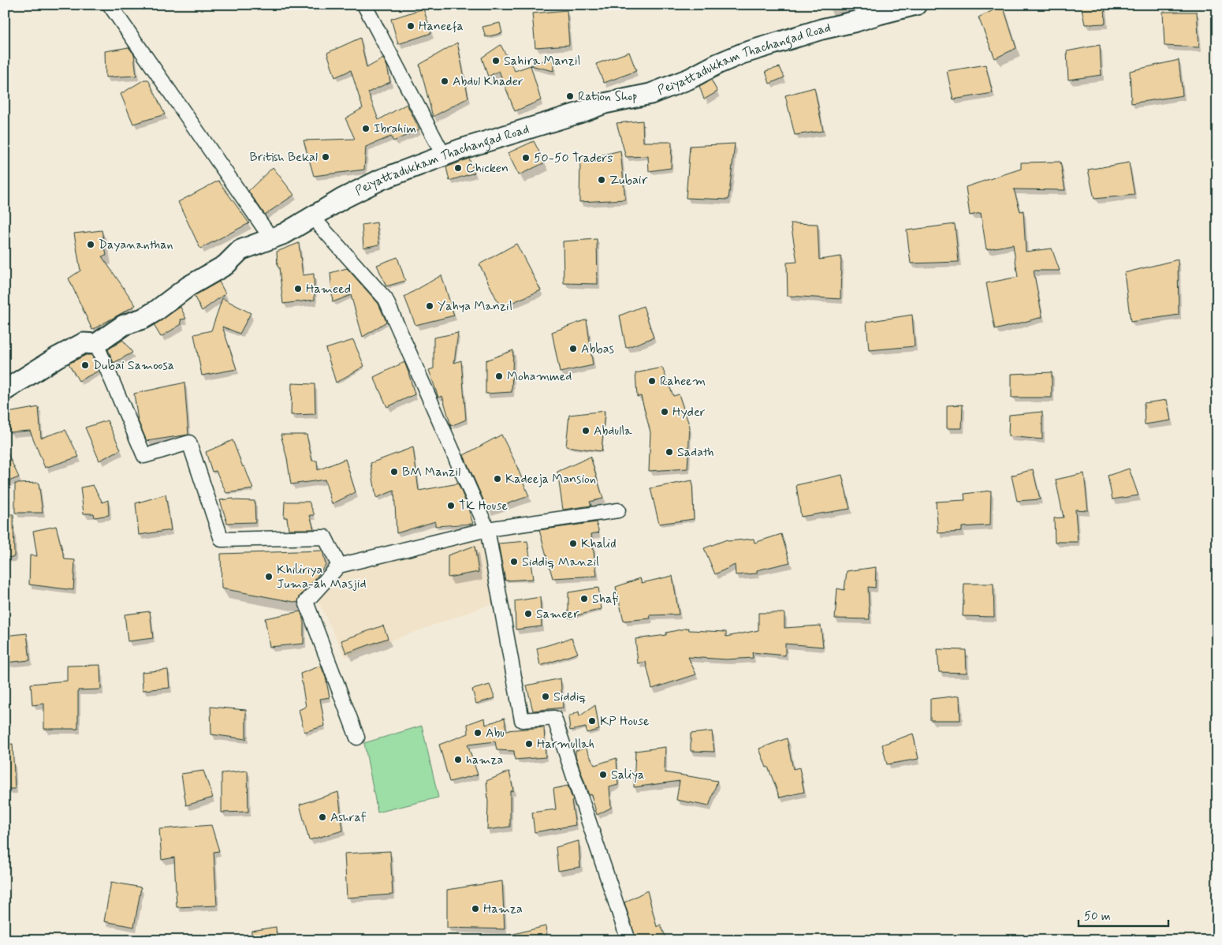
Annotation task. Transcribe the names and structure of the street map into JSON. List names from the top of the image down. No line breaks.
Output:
{"streets":{"main road":["Peiyattadukkam Thachangad Road"]},"places":["Haneefa","Sahira Manzil","Abdul Khader","Ration Shop","Ibrahim","British Bekal","50-50 Traders","Chicken","Zubair","Dayananthan","Hameed","Yahya Manzil","Abbas","Dubai Samoosa","Mohammed","Raheem","Hyder","Abdulla","Sadath","BM Manzil","Kadeeja Mansion","TK House","Khalid","Siddiq Manzil","Khiliriya Juma-ah Masjid","Shafi","Sameer","Siddiq","KP House","Abu","Harmullah","hamza","Saliya","Ashraf","Hamza"],"scale_bar":"50 m"}
